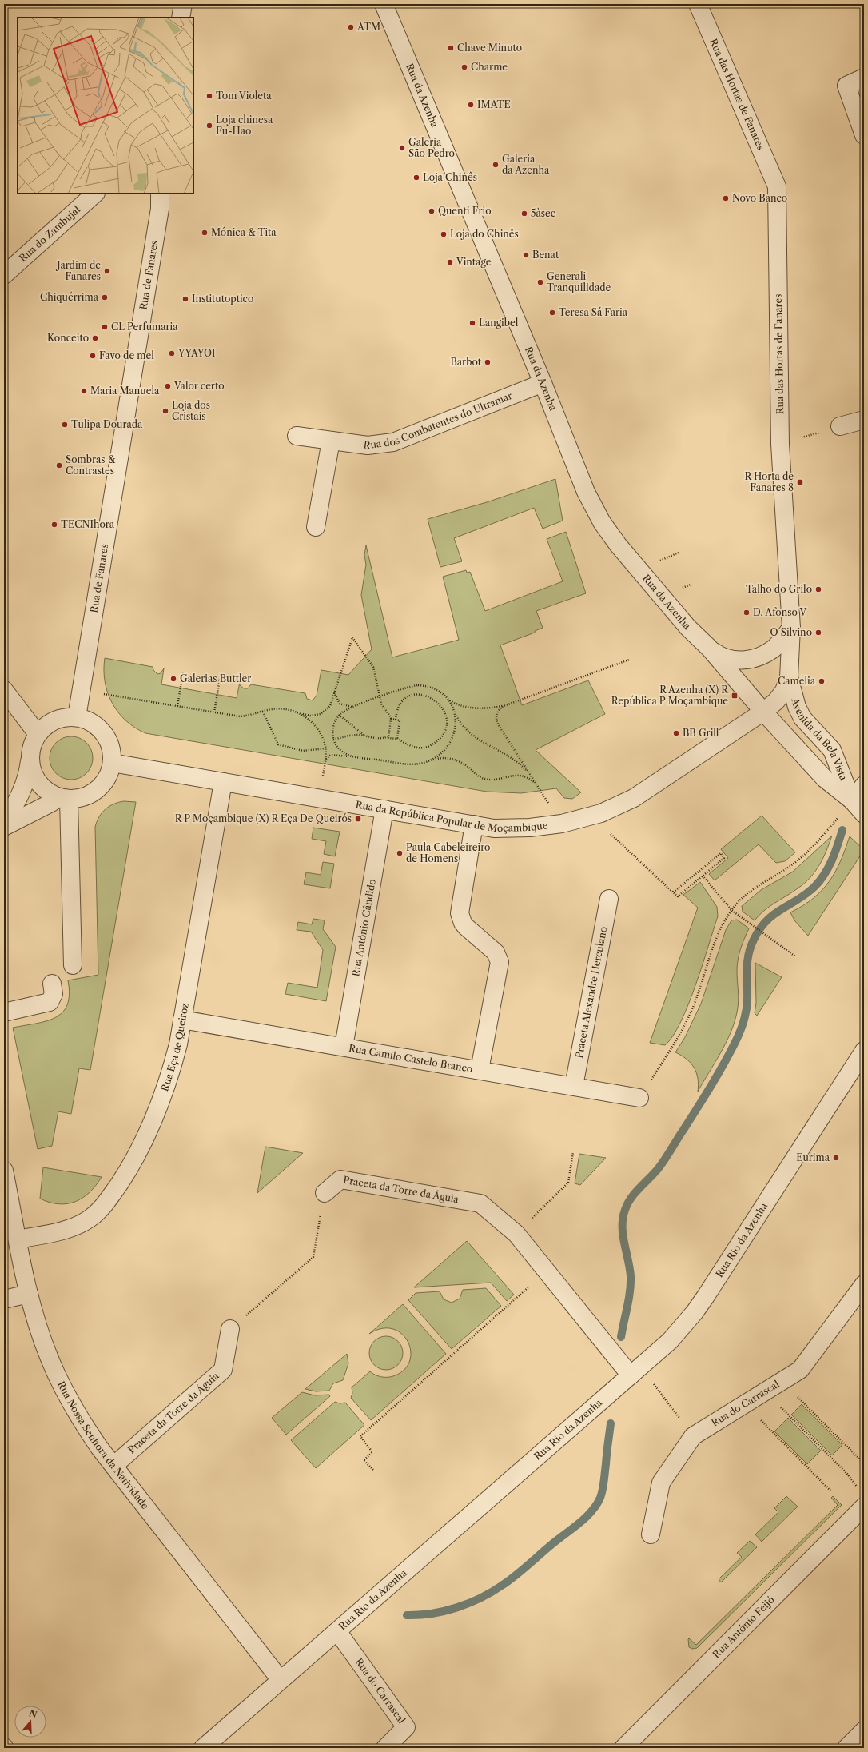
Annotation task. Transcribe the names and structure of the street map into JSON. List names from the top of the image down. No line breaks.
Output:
{"streets":{"street":["Rua das Hortas de Fanares","Rua da Azenha","Rua do Zambujal","Rua de Fanares","Rua dos Combatentes do Ultramar","Avenida da Bela Vista","Rua da República Popular de Moçambique","Rua António Cândido","Praceta Alexandre Herculano","Rua Eça de Queiroz","Rua Camilo Castelo Branco","Praceta da Torre da Águia","Rua Rio da Azenha","Rua do Carrascal","Rua Nossa Senhora da Natividade","Rua António Feijó"]},"crossings":[["Rua das Hortas de Fanares","Rua da Azenha"],["Rua das Hortas de Fanares","Avenida da Bela Vista"],["Rua das Hortas de Fanares","Rua da República Popular de Moçambique"],["Rua da Azenha","Rua dos Combatentes do Ultramar"],["Rua da Azenha","Avenida da Bela Vista"],["Rua da Azenha","Rua da República Popular de Moçambique"],["Rua de Fanares","Rua da República Popular de Moçambique"],["Avenida da Bela Vista","Rua da República Popular de Moçambique"],["Rua da República Popular de Moçambique","Rua António Cândido"],["Rua da República Popular de Moçambique","Rua Eça de Queiroz"],["Rua António Cândido","Rua Camilo Castelo Branco"],["Praceta Alexandre Herculano","Rua Camilo Castelo Branco"],["Rua Eça de Queiroz","Rua Camilo Castelo Branco"],["Rua Eça de Queiroz","Rua Nossa Senhora da Natividade"],["Praceta da Torre da Águia","Rua Rio da Azenha"],["Praceta da Torre da Águia","Rua Nossa Senhora da Natividade"],["Rua Rio da Azenha","Rua do Carrascal"],["Rua Rio da Azenha","Rua Nossa Senhora da Natividade"]],"places":{"other":["ATM","Chave Minuto","Charme","Tom Violeta","IMATE","Loja chinesa Fu-Hao","Galeria São Pedro","Galeria da Azenha","Loja Chinês","Novo Banco","Quenti Frio","5àsec","Mónica & Tita","Loja do Chinês","Benat","Vintage","Jardim de Fanares","Generali Tranquilidade","Chiquérrima","Institutoptico","Teresa Sá Faria","Langibel","CL Perfumaria","Konceito","YYAYOI","Favo de mel","Barbot","Valor certo","Maria Manuela","Loja dos Cristais","Tulipa Dourada","Sombras & Contrastes","TECNIhora","Talho do Grilo","D. Afonso V","O Silvino","Galerias Buttler","Camélia","BB Grill","Paula Cabeleireiro de Homens","Eurima"],"transit":["R Horta de Fanares 8","R Azenha (X) R República P Moçambique","R P Moçambique (X) R Eça De Queirós"]},"north":"top"}
